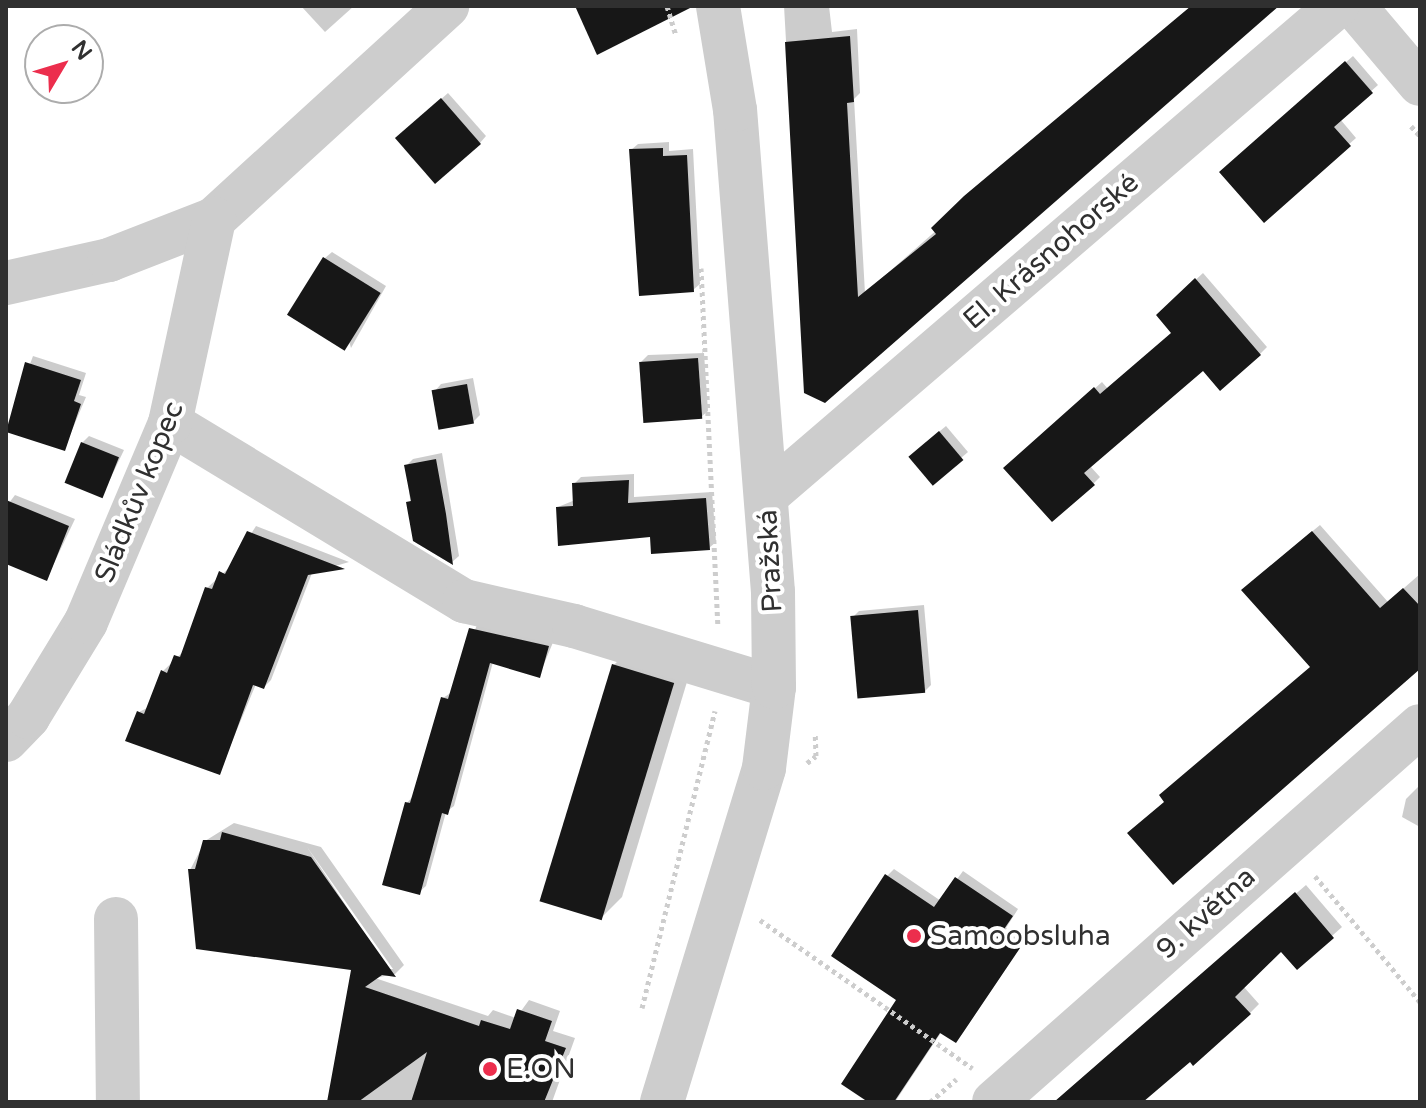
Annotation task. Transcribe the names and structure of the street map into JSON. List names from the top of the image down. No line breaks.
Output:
{"streets":{"street":["El. Krásnohorské","Sládkův kopec","Pražská","9. května"]},"crossings":[["El. Krásnohorské","Pražská"]],"places":["Samoobsluha","E.ON"],"north":"top right"}
